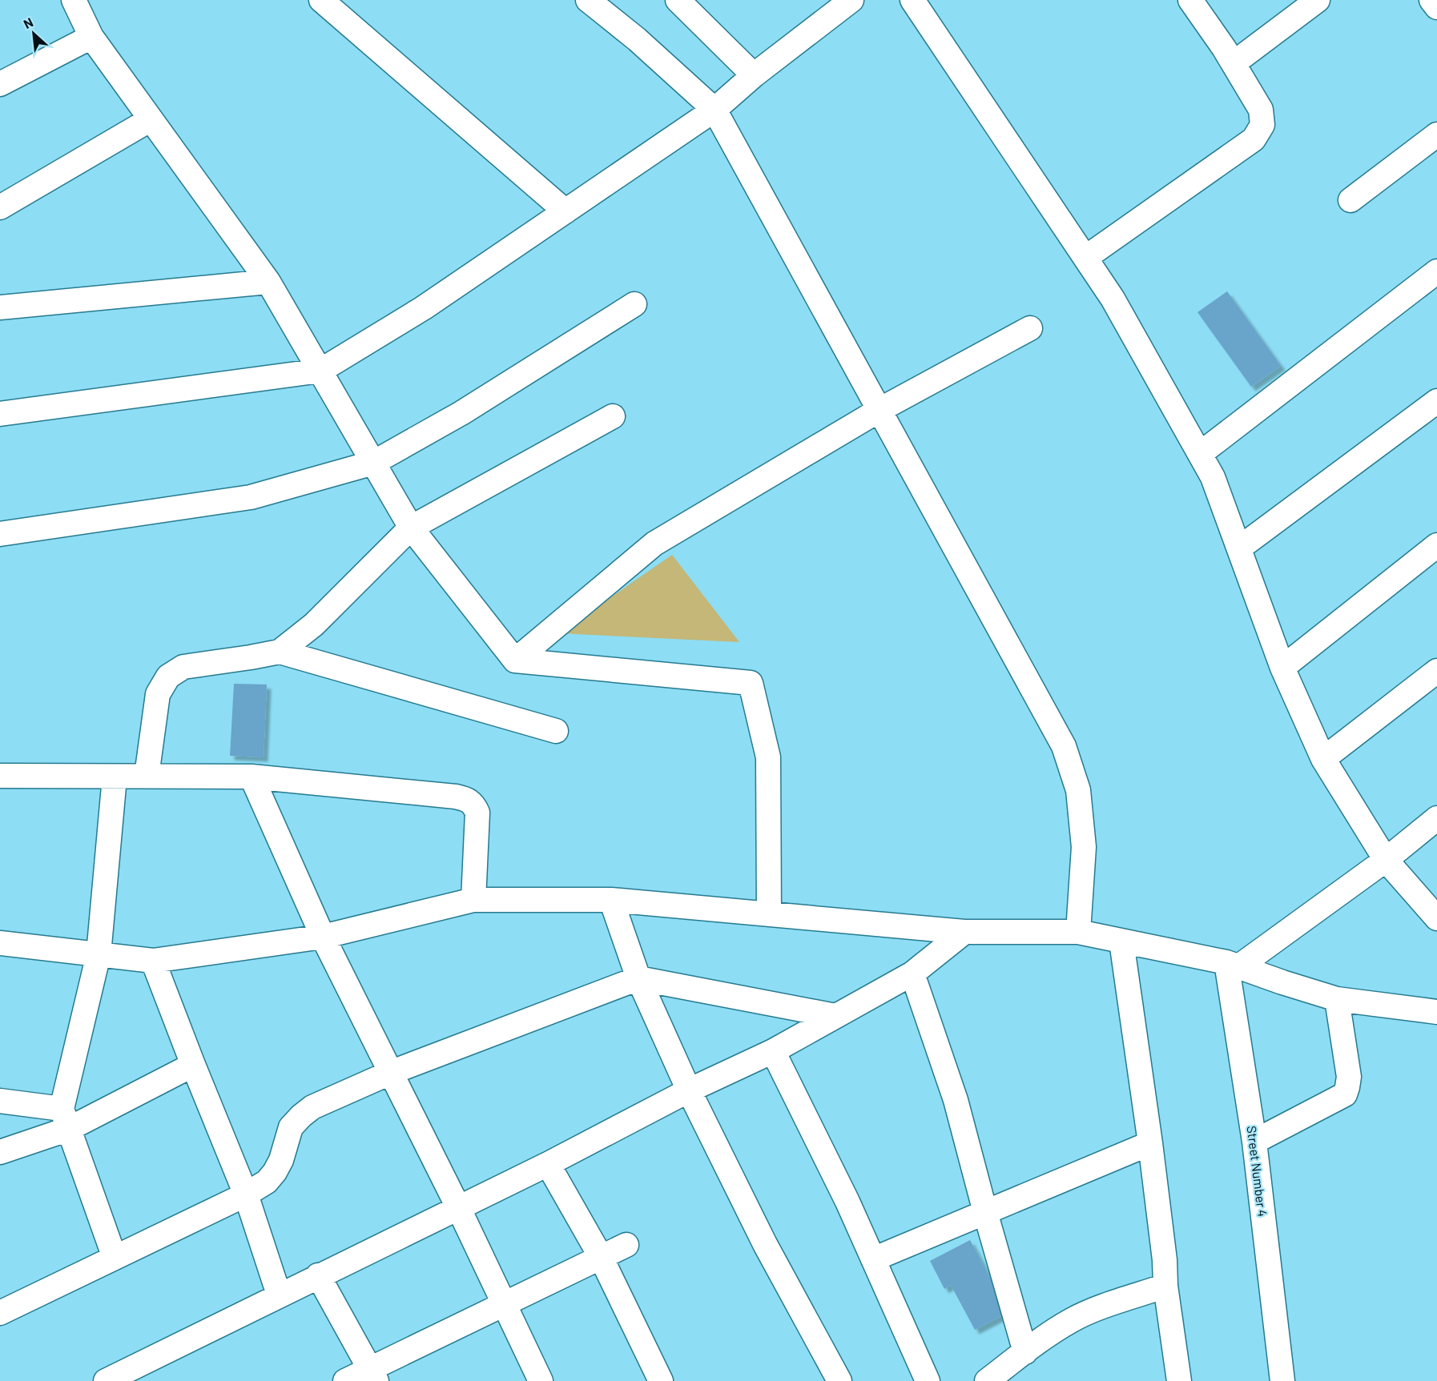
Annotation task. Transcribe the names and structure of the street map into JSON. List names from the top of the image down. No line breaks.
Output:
{"streets":{"street":["Street Number 4"]},"north":"top left"}
